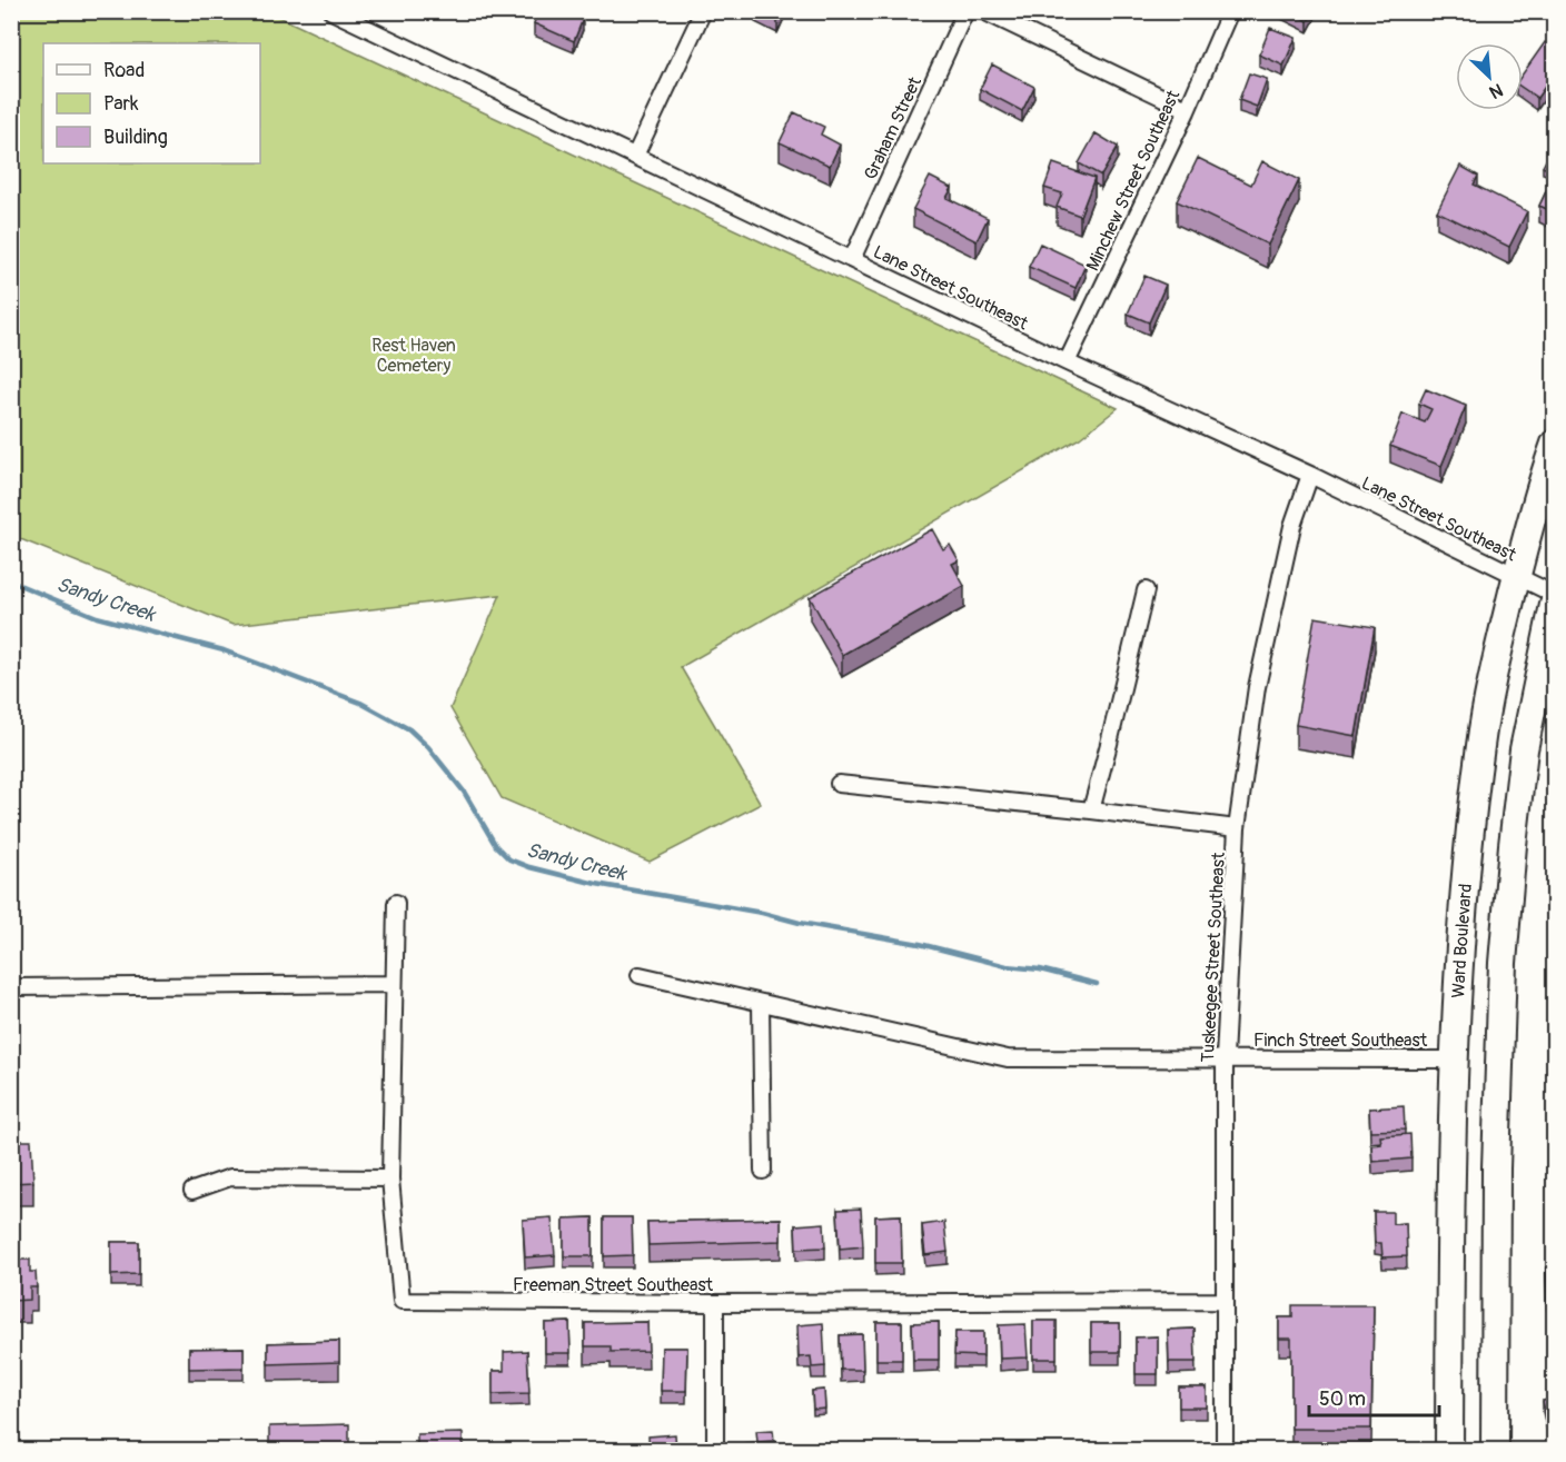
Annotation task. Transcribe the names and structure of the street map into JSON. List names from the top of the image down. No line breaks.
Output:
{"streets":{"highway":["Ward Boulevard"],"street":["Graham Street","Minchew Street Southeast","Lane Street Southeast","Tuskeegee Street Southeast","Finch Street Southeast","Freeman Street Southeast"]},"crossings":[["Graham Street","Lane Street Southeast"],["Minchew Street Southeast","Lane Street Southeast"],["Lane Street Southeast","Ward Boulevard"],["Lane Street Southeast","Tuskeegee Street Southeast"],["Ward Boulevard","Finch Street Southeast"],["Tuskeegee Street Southeast","Finch Street Southeast"],["Tuskeegee Street Southeast","Freeman Street Southeast"]],"water":["Sandy Creek"],"parks":["Rest Haven Cemetery"],"legend":["Road","Park","Building"],"scale_bar":"50 m","north":"bottom right"}
